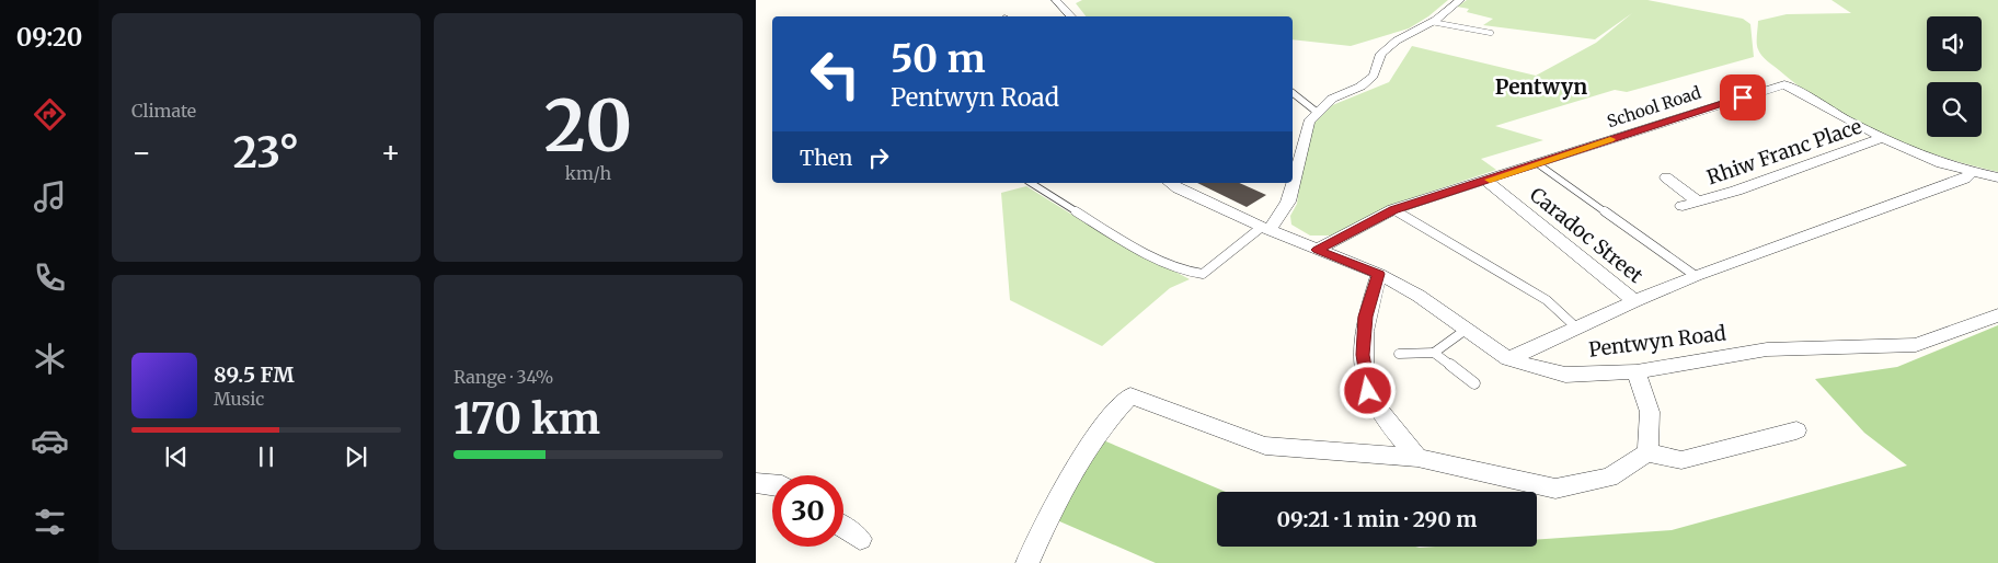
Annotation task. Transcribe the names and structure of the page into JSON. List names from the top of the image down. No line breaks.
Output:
{"streets":{"street":["School Road","Rhiw Franc Place","Caradoc Street","Pentwyn Road"]},"crossings":[["School Road","Rhiw Franc Place"],["School Road","Caradoc Street"],["School Road","Pentwyn Road"]],"districts":["Pentwyn"],"page":{"tabs":"09:20","tile":["Climate",["20","km/h"],["Range · 34%","170 km"]],"turn":["50 m","Pentwyn Road"],"heat":["−","23°","+"],"then":"Then","song":["89.5 FM","Music"],"limit":"30","trip":"09:21 · 1 min · 290 m"}}
